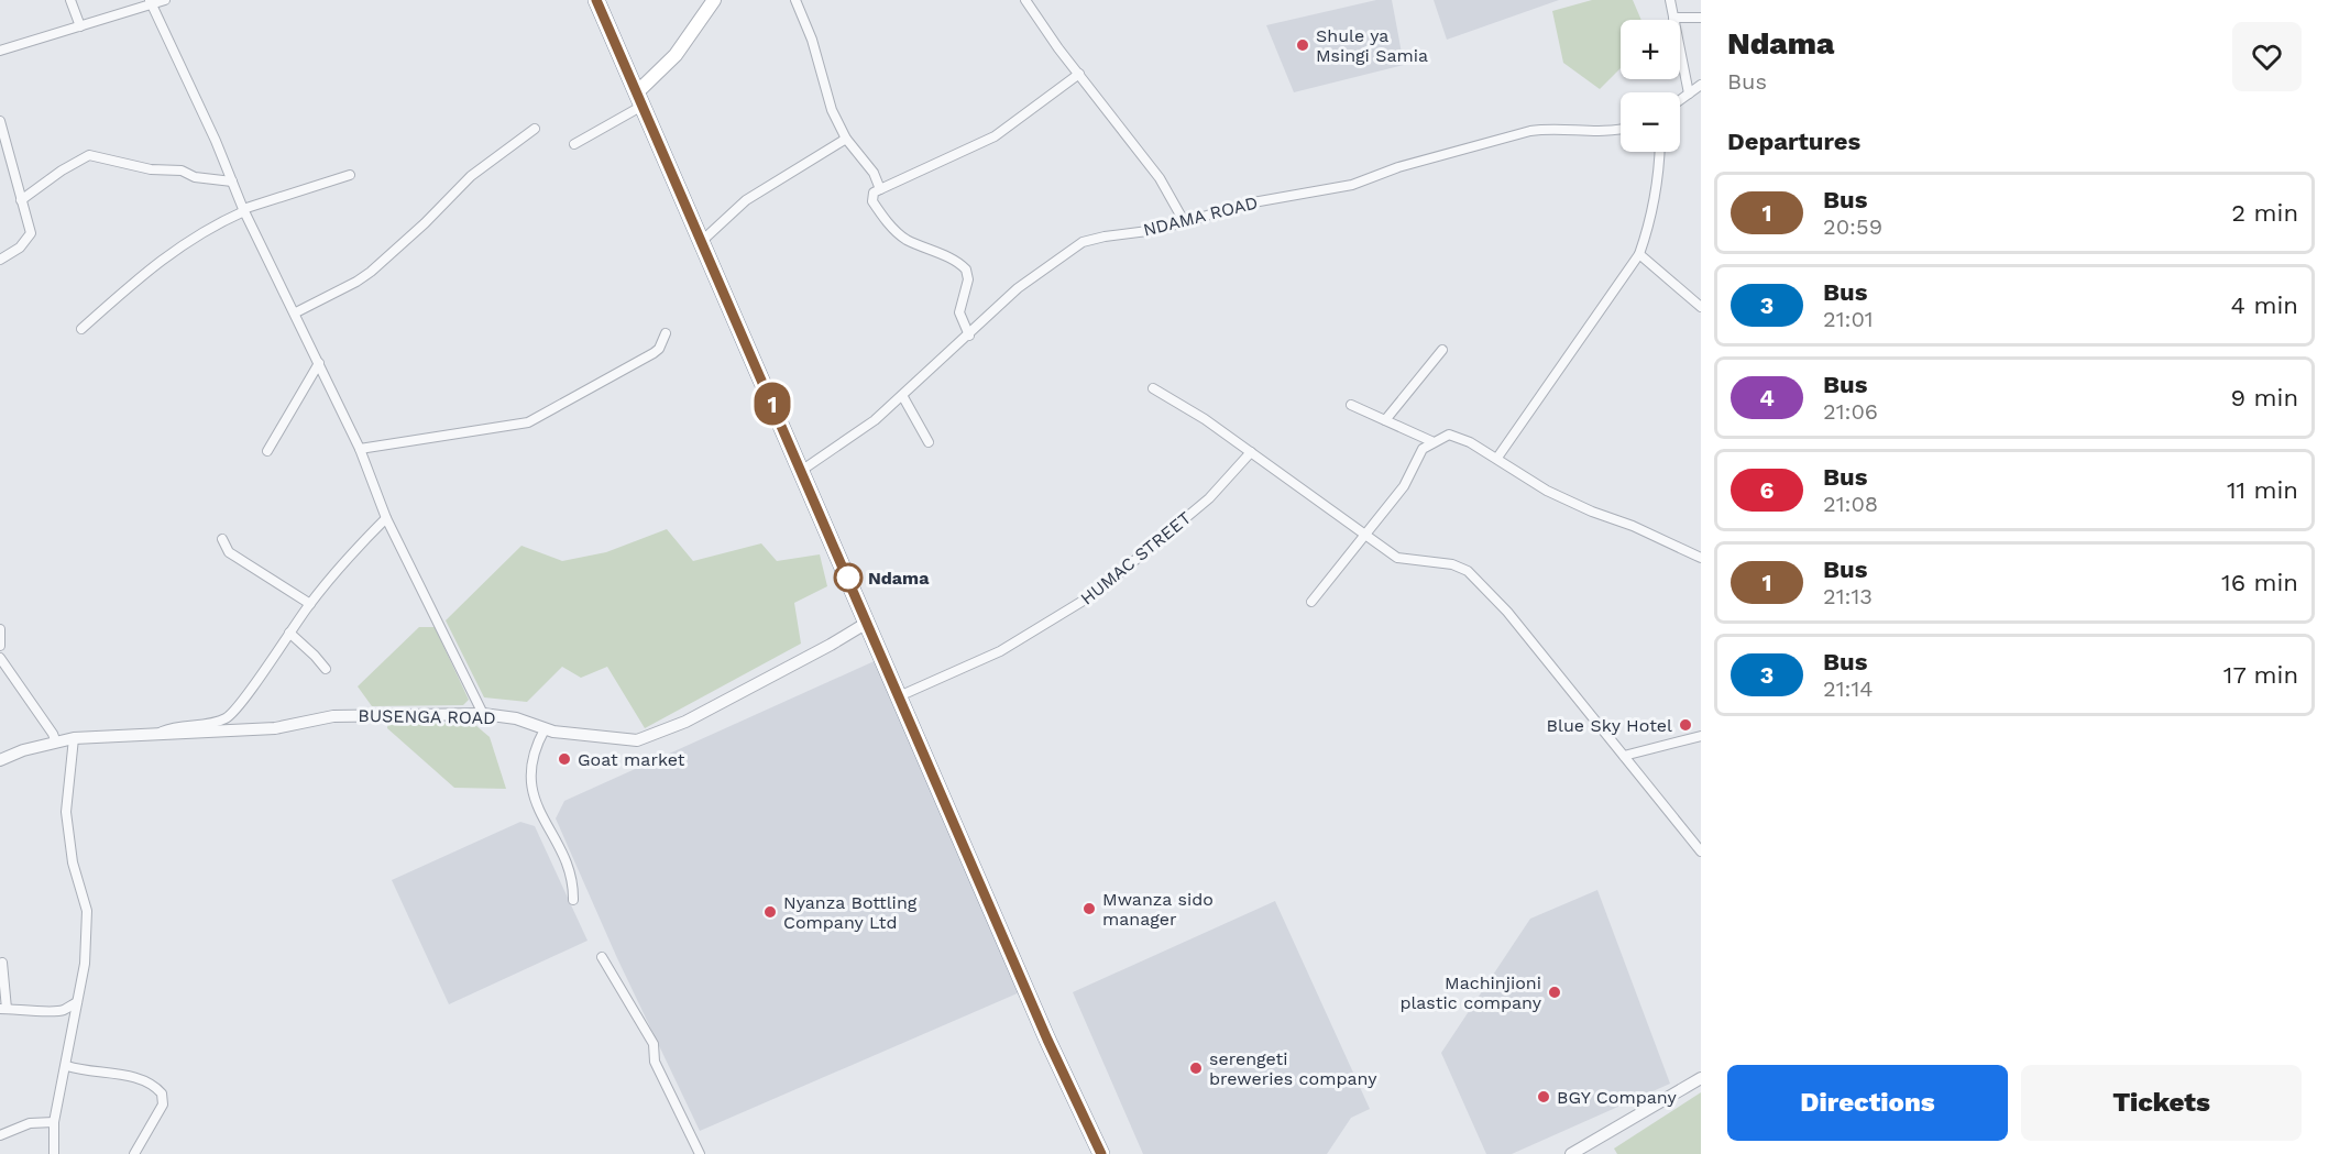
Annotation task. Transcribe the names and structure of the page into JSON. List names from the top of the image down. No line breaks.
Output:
{"streets":{"street":["NDAMA ROAD","HUMAC STREET","BUSENGA ROAD"]},"places":["Shule ya Msingi Samia","Ndama","Blue Sky Hotel","Goat market","Mwanza sido manager","Nyanza Bottling Company Ltd","Machinjioni plastic company","serengeti breweries company","BGY Company"],"lines":["bus line 1"],"page":{"on_map":"1","heading":[["Ndama","Bus"],"Departures"],"map_buttons":["+","−"],"list":[{"mark":"1","name":"Bus","note":"20:59","value":"2 min"},{"mark":"3","name":"Bus","note":"21:01","value":"4 min"},{"mark":"4","name":"Bus","note":"21:06","value":"9 min"},{"mark":"6","name":"Bus","note":"21:08","value":"11 min"},{"mark":"1","name":"Bus","note":"21:13","value":"16 min"},{"mark":"3","name":"Bus","note":"21:14","value":"17 min"}],"buttons":["Directions","Tickets"]}}
